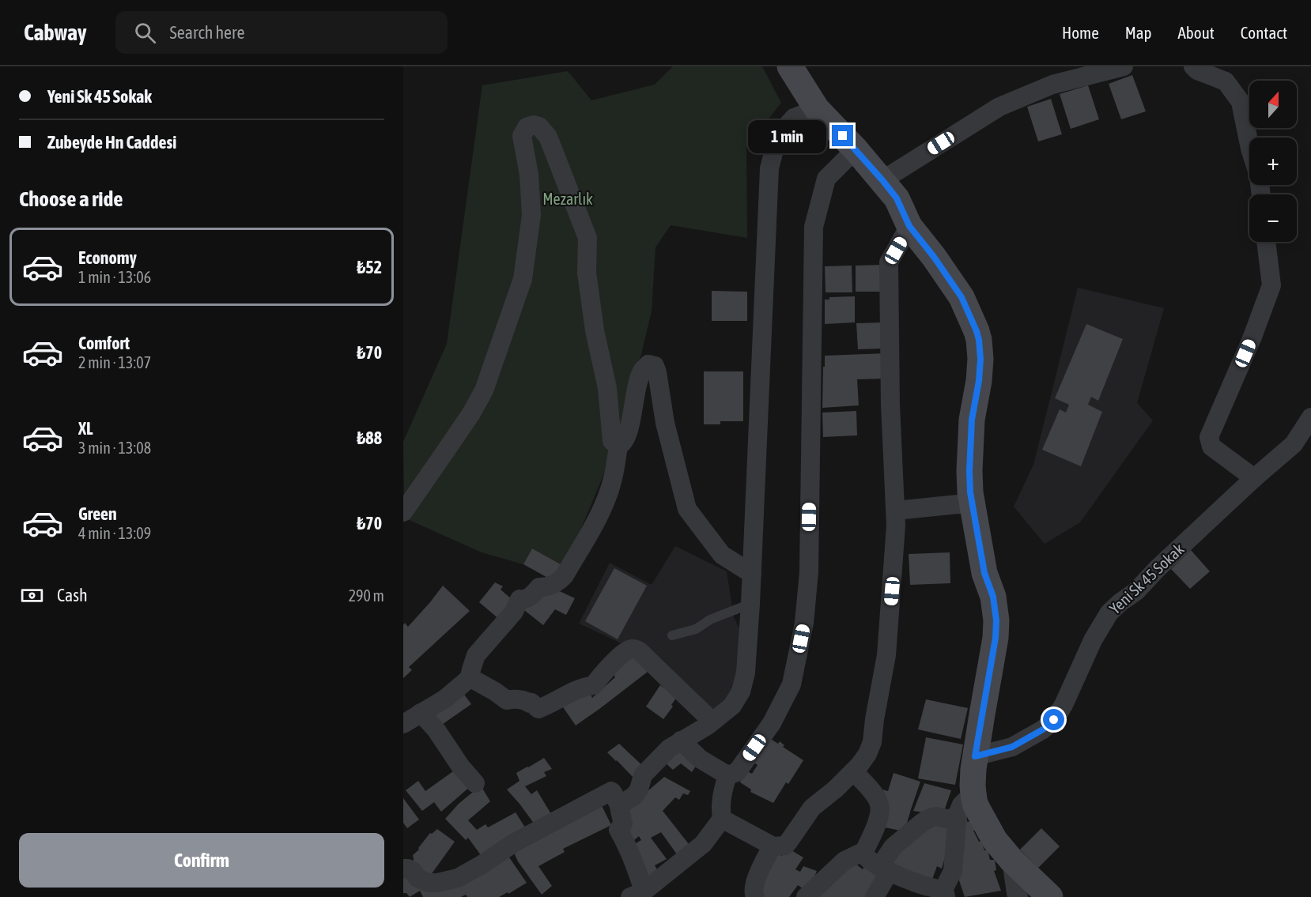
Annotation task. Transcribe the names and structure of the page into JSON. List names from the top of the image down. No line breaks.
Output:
{"streets":{"street":["Yeni Sk 45 Sokak"]},"parks":["Mezarlık"],"north":"top","page":{"header":"Cabway","search":"Search here","nav":["Home","Map","About","Contact"],"banner":["Yeni Sk 45 Sokak","Zubeyde Hn Caddesi"],"map_buttons":["+","−"],"bubble":"1 min","heading":"Choose a ride","list":[{"name":"Economy","note":"1 min · 13:06","value":"₺52"},{"name":"Comfort","note":"2 min · 13:07","value":"₺70"},{"name":"XL","note":"3 min · 13:08","value":"₺88"},{"name":"Green","note":"4 min · 13:09","value":"₺70"}],"pay":["Cash","290 m"],"buttons":"Confirm"}}
